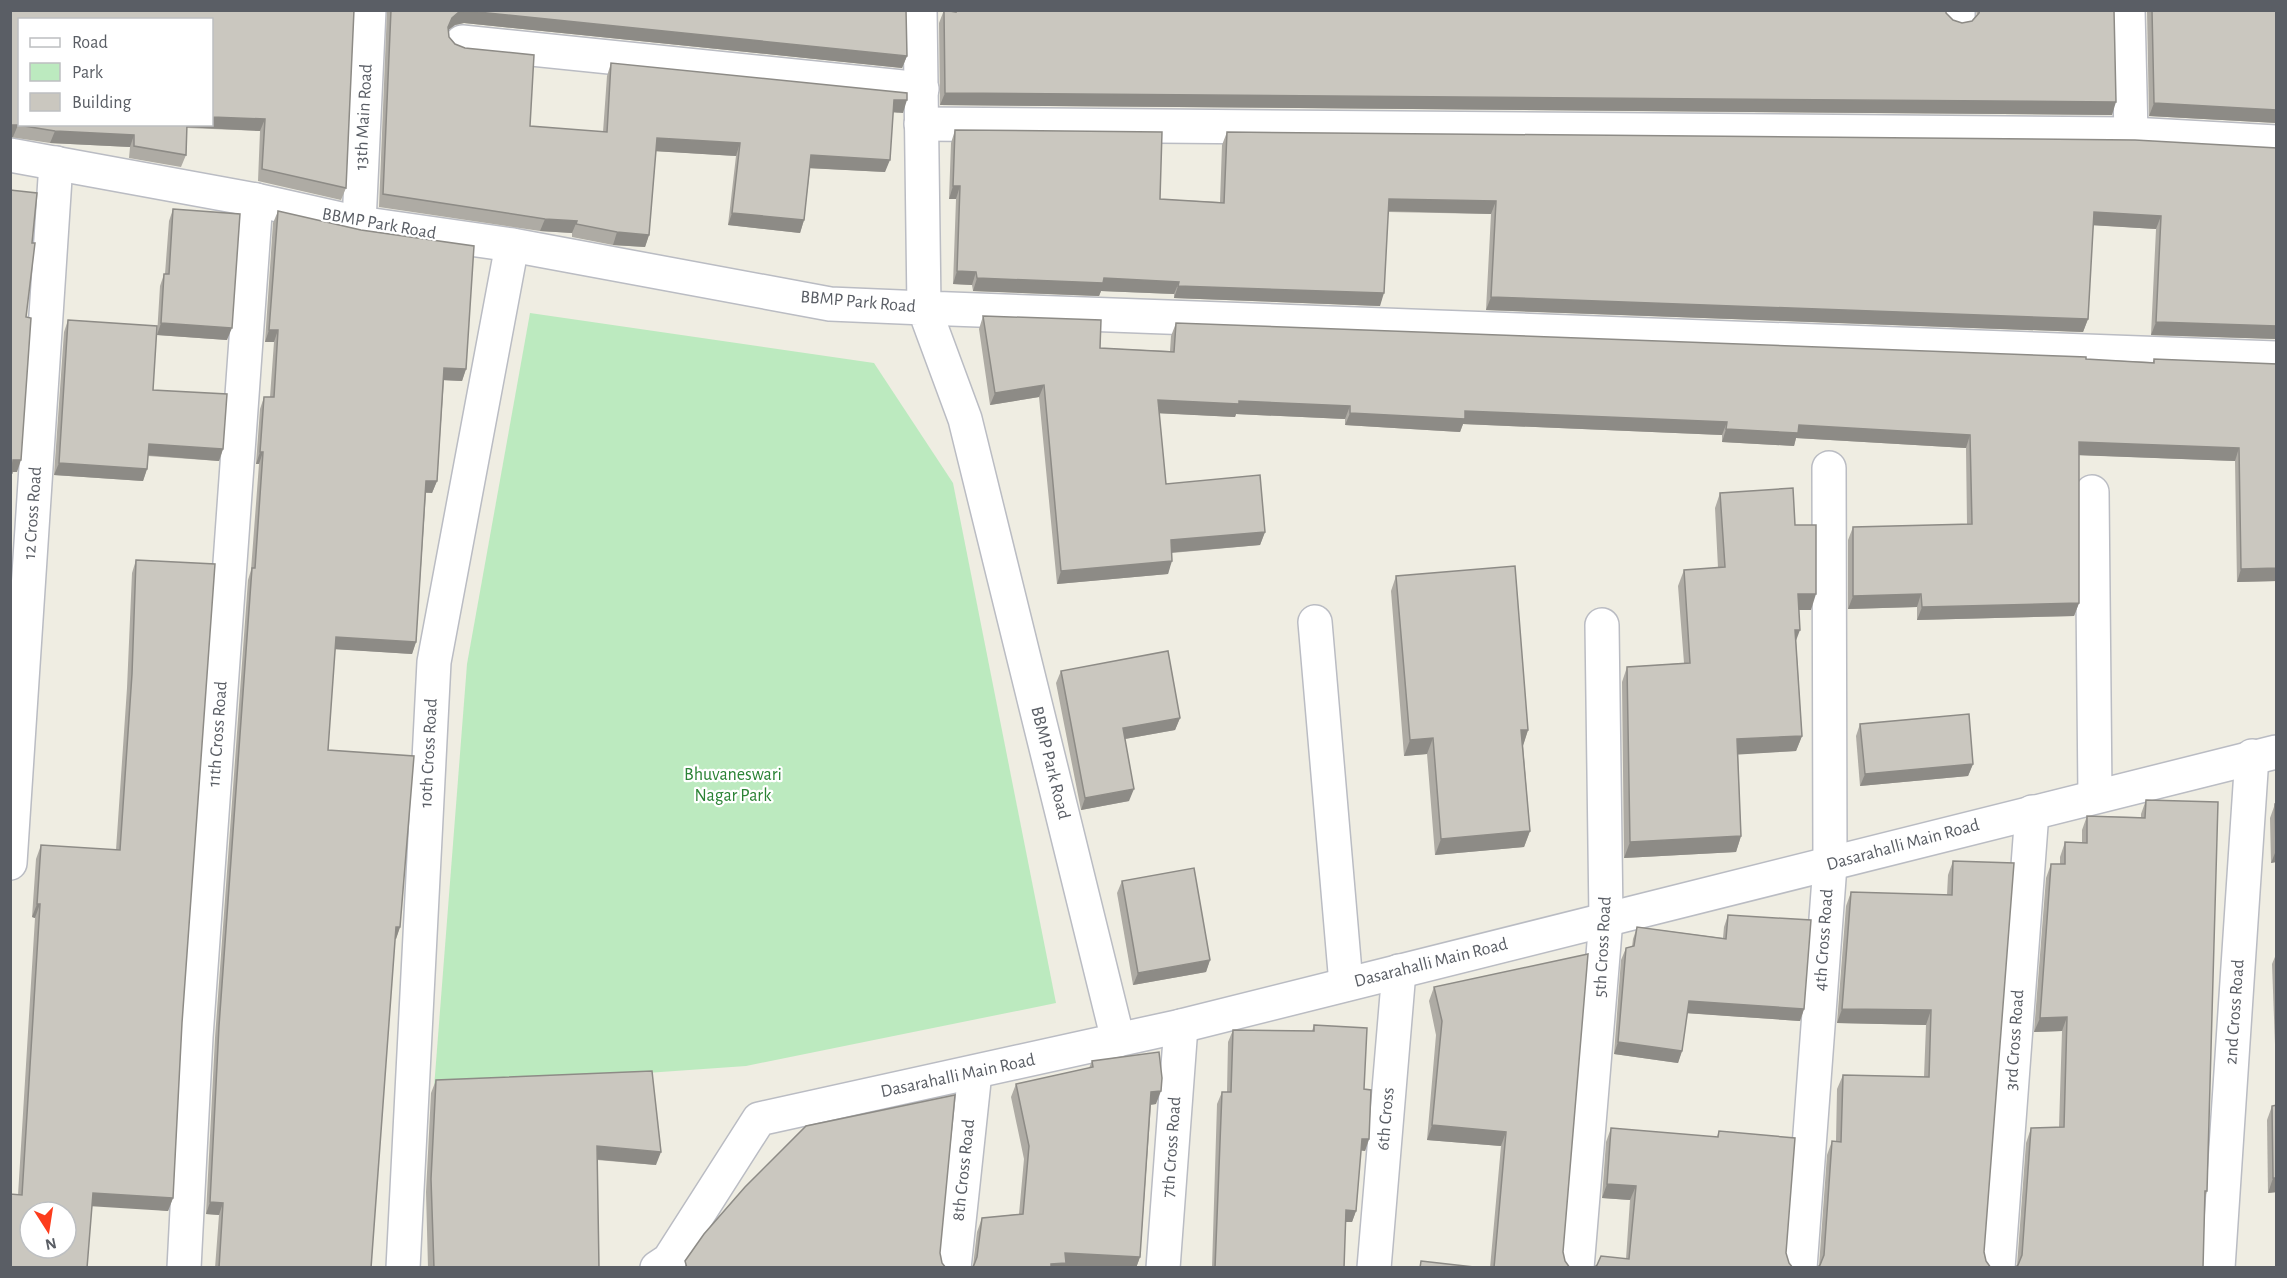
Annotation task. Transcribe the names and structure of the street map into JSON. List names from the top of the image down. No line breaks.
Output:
{"streets":{"street":["13th Main Road","BBMP Park Road","12 Cross Road","11th Cross Road","10th Cross Road","Dasarahalli Main Road","4th Cross Road","5th Cross Road","2nd Cross Road","3rd Cross Road","6th Cross","7th Cross Road","8th Cross Road"]},"crossings":[["13th Main Road","BBMP Park Road"],["BBMP Park Road","12 Cross Road"],["BBMP Park Road","11th Cross Road"],["BBMP Park Road","10th Cross Road"],["BBMP Park Road","Dasarahalli Main Road"],["Dasarahalli Main Road","4th Cross Road"],["Dasarahalli Main Road","5th Cross Road"],["Dasarahalli Main Road","2nd Cross Road"],["Dasarahalli Main Road","3rd Cross Road"],["Dasarahalli Main Road","6th Cross"],["Dasarahalli Main Road","7th Cross Road"],["Dasarahalli Main Road","8th Cross Road"]],"parks":["Bhuvaneswari Nagar Park"],"legend":["Road","Park","Building"],"north":"bottom"}
